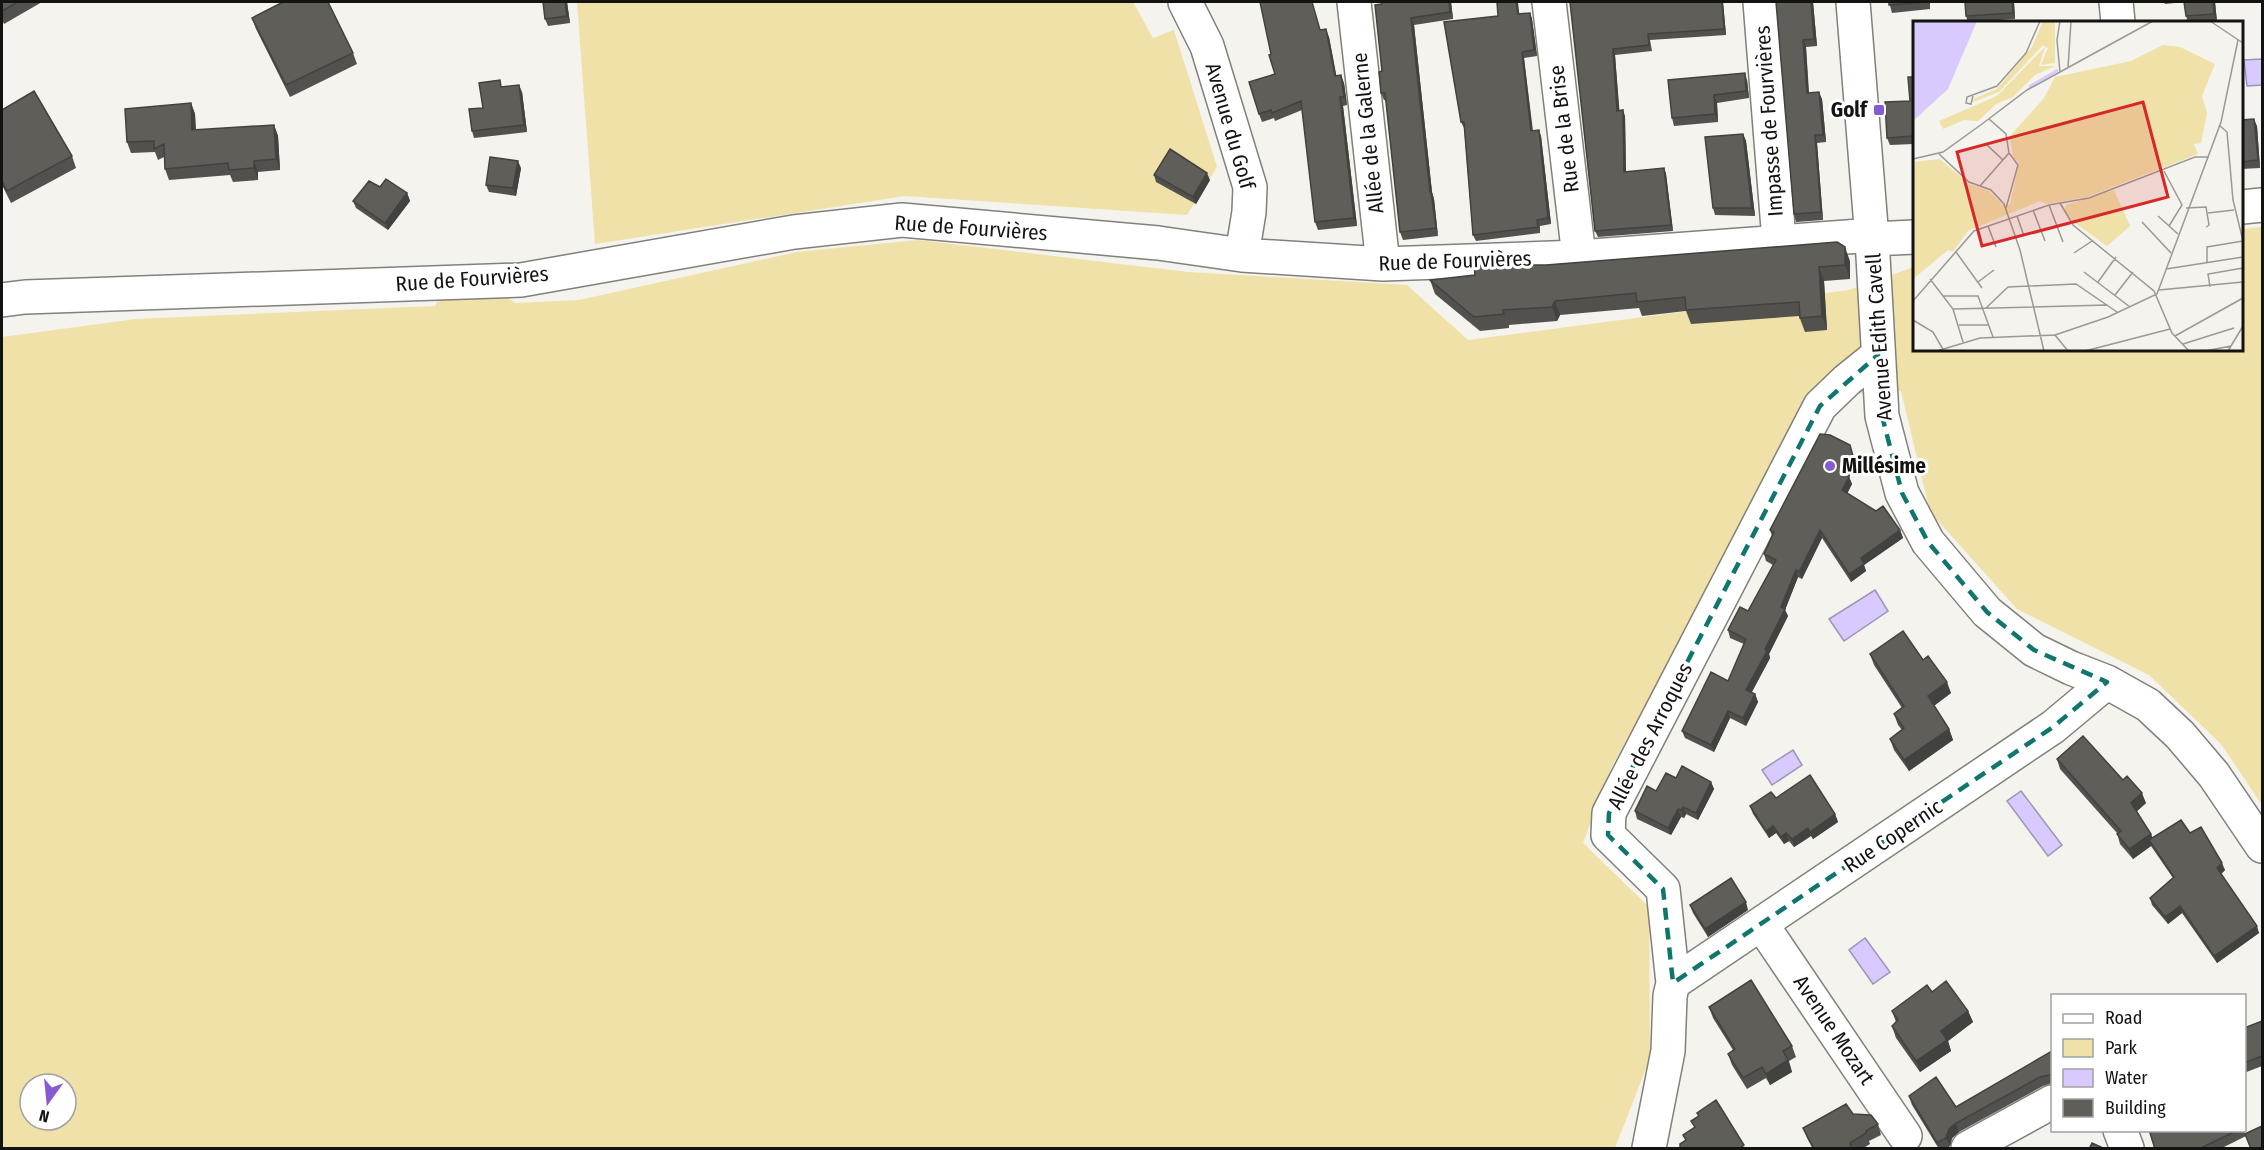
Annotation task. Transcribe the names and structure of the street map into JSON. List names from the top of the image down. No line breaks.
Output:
{"streets":{"street":["Impasse de Fourvières","Avenue du Golf","Rue de la Brise","Allée de la Galerne","Rue de Fourvières","Avenue Edith Cavell","Allée des Arroques","Rue Copernic","Avenue Mozart"]},"crossings":[["Impasse de Fourvières","Rue de Fourvières"],["Avenue du Golf","Rue de Fourvières"],["Rue de la Brise","Rue de Fourvières"],["Allée de la Galerne","Rue de Fourvières"],["Rue de Fourvières","Avenue Edith Cavell"],["Avenue Edith Cavell","Allée des Arroques"],["Avenue Edith Cavell","Rue Copernic"],["Allée des Arroques","Rue Copernic"],["Rue Copernic","Avenue Mozart"]],"places":{"transit":["Golf"],"other":["Millésime"]},"legend":["Road","Park","Water","Building"],"north":"bottom"}
